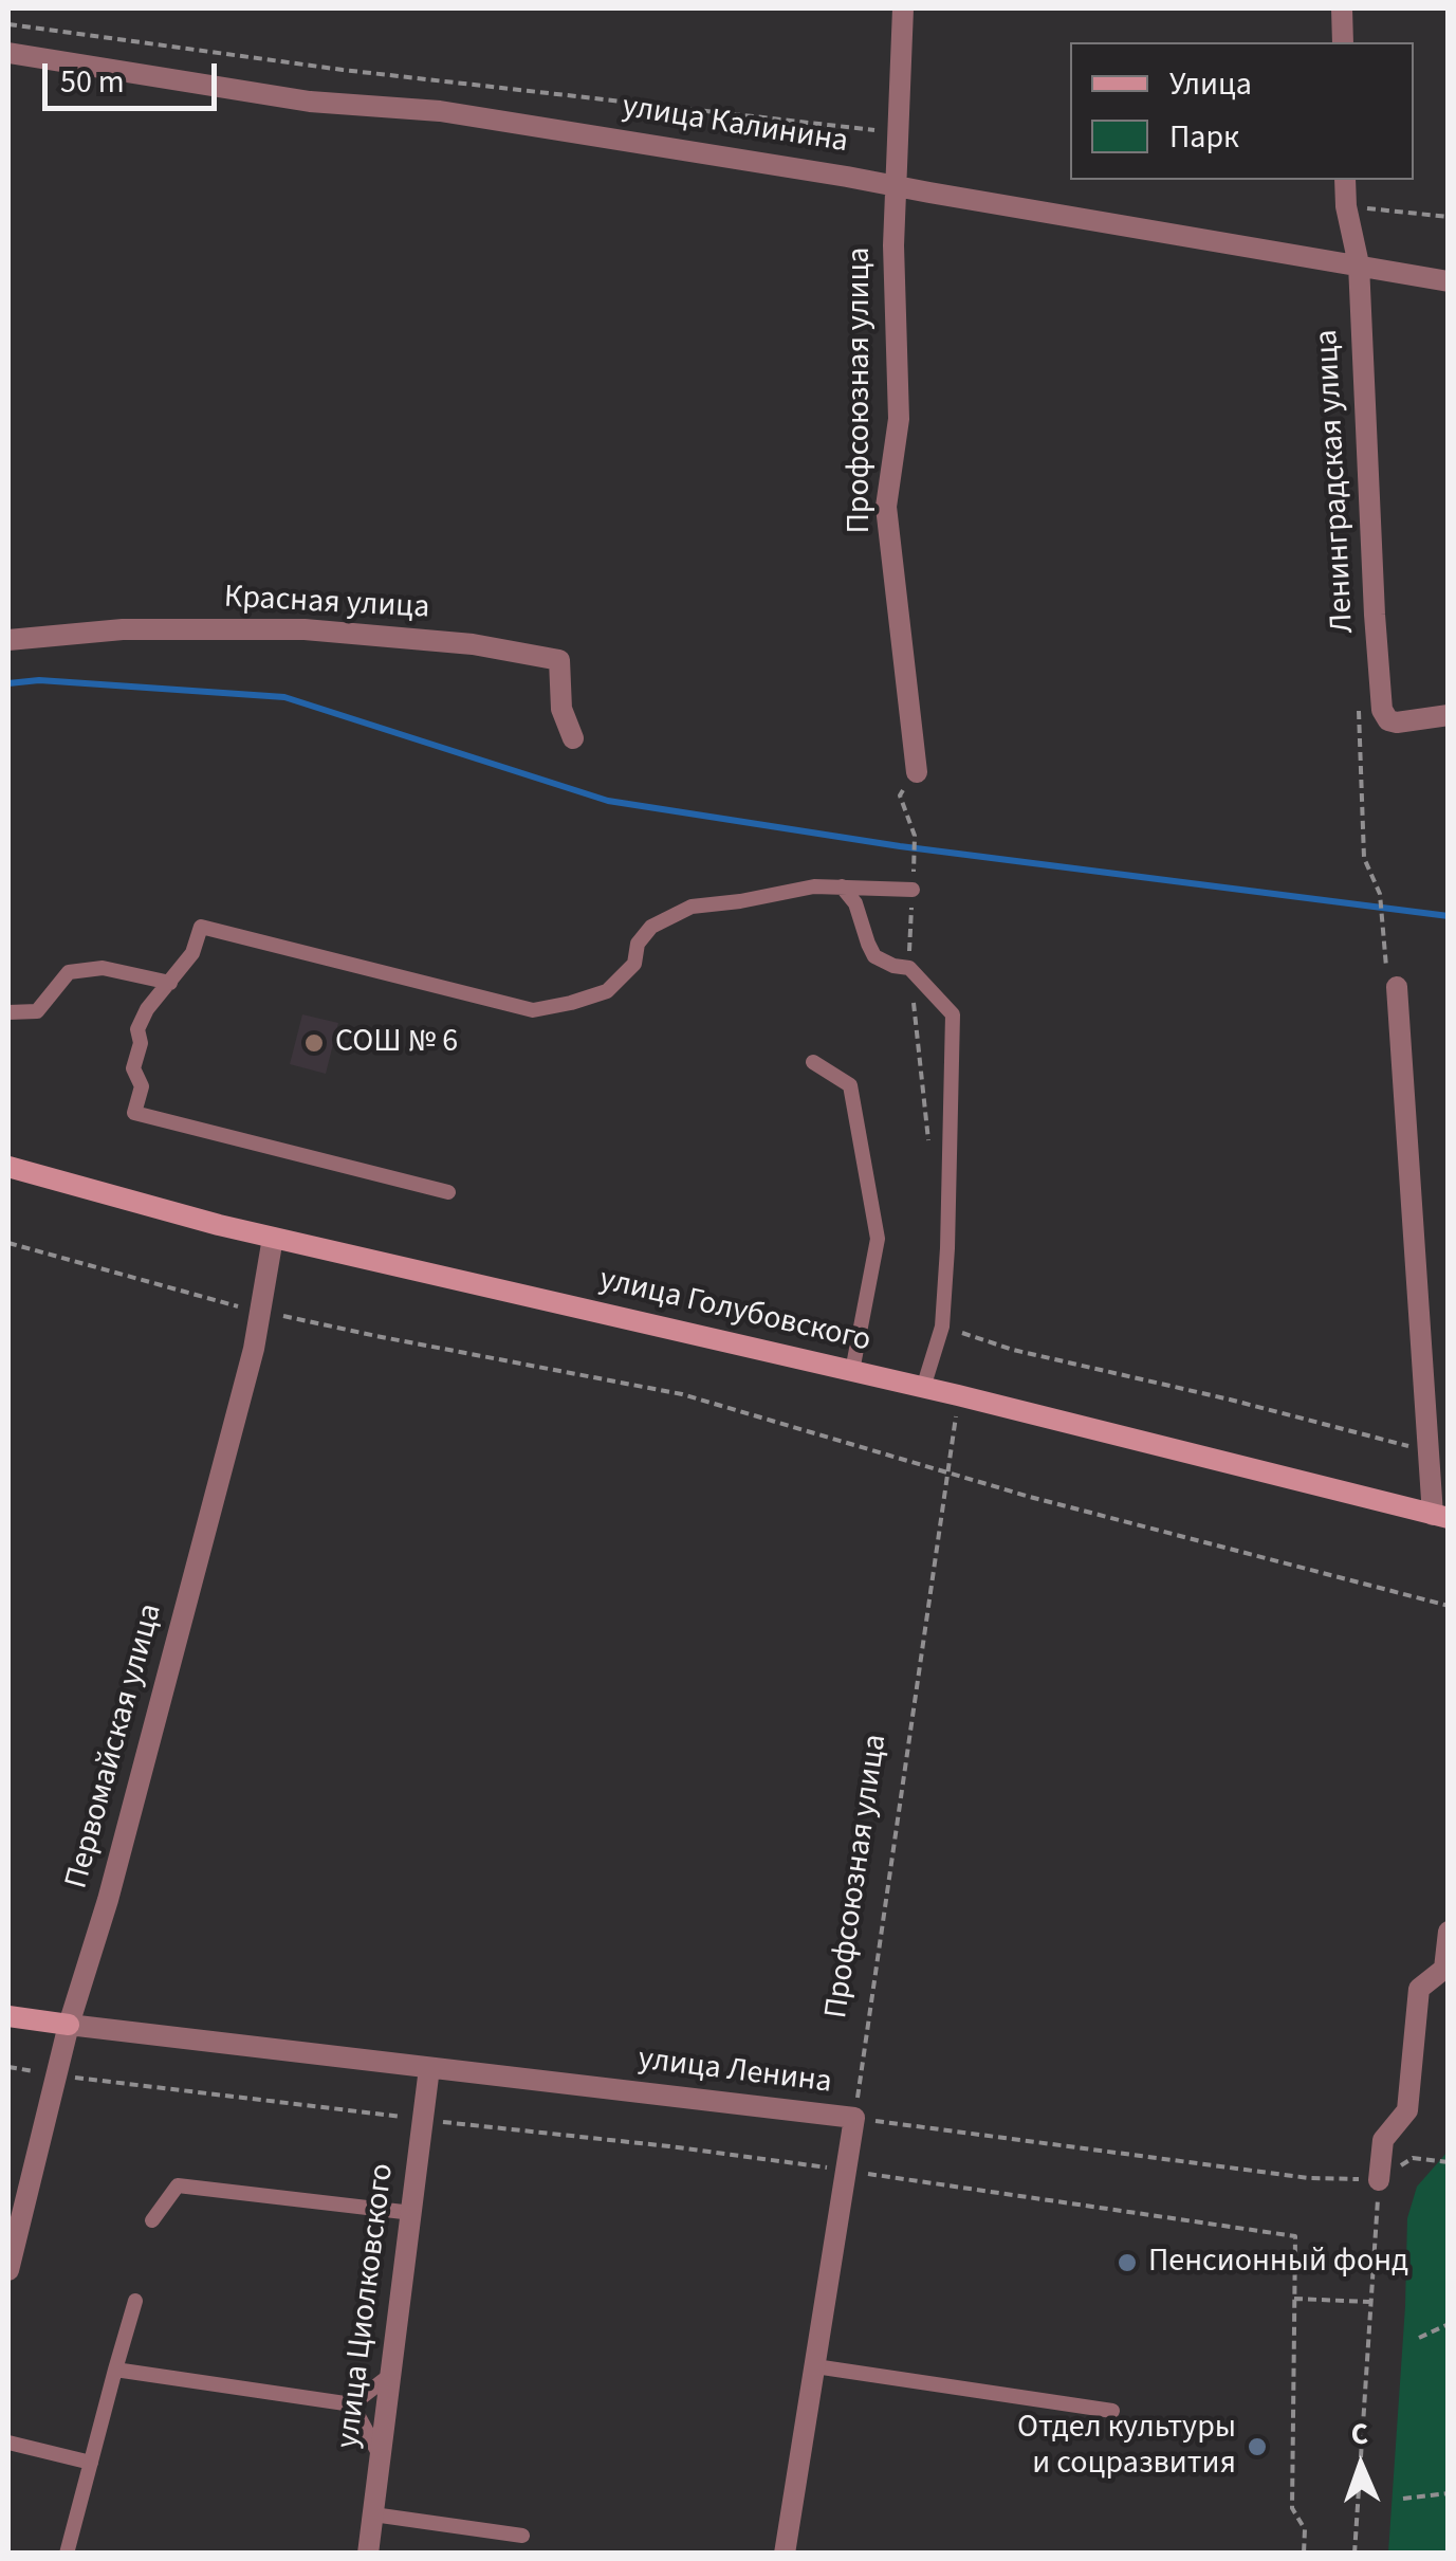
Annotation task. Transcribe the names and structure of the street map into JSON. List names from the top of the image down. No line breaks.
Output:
{"streets":{"street":["улица Калинина","Профсоюзная улица","Ленинградская улица","Красная улица","улица Голубовского","Первомайская улица","улица Ленина","улица Циолковского"]},"crossings":[["улица Калинина","Профсоюзная улица"],["улица Калинина","Ленинградская улица"],["Профсоюзная улица","улица Голубовского"],["Профсоюзная улица","улица Ленина"],["улица Голубовского","Первомайская улица"],["Первомайская улица","улица Ленина"],["улица Ленина","улица Циолковского"]],"places":["СОШ № 6","Пенсионный фонд","Отдел культуры и соцразвития"],"legend":["Улица","Парк"],"scale_bar":"50 m","north":"top"}
